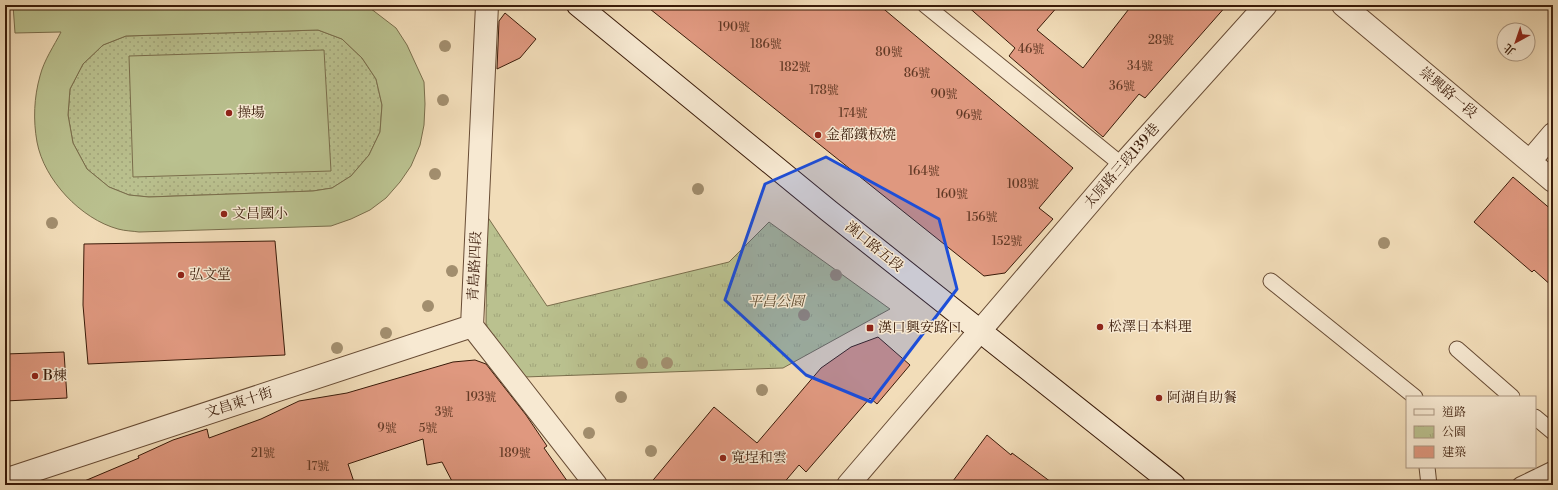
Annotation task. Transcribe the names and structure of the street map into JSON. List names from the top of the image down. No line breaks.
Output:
{"streets":{"street":["崇興路一段","太原路三段139巷","漢口路五段","青島路四段","文昌東十街"]},"crossings":[["太原路三段139巷","漢口路五段"],["青島路四段","文昌東十街"]],"parks":["平昌公園"],"places":{"other":["操場","金都鐵板燒","文昌國小","弘文堂","松澤日本料理","B棟","阿湖自助餐","寬埕和雲"],"transit":["漢口興安路口"]},"house_numbers":["190號","28號","186號","46號","80號","34號","182號","86號","36號","178號","90號","174號","96號","164號","108號","160號","156號","152號","193號","3號","9號","5號","21號","189號","17號"],"legend":["道路","公園","建築"],"north":"bottom left"}
